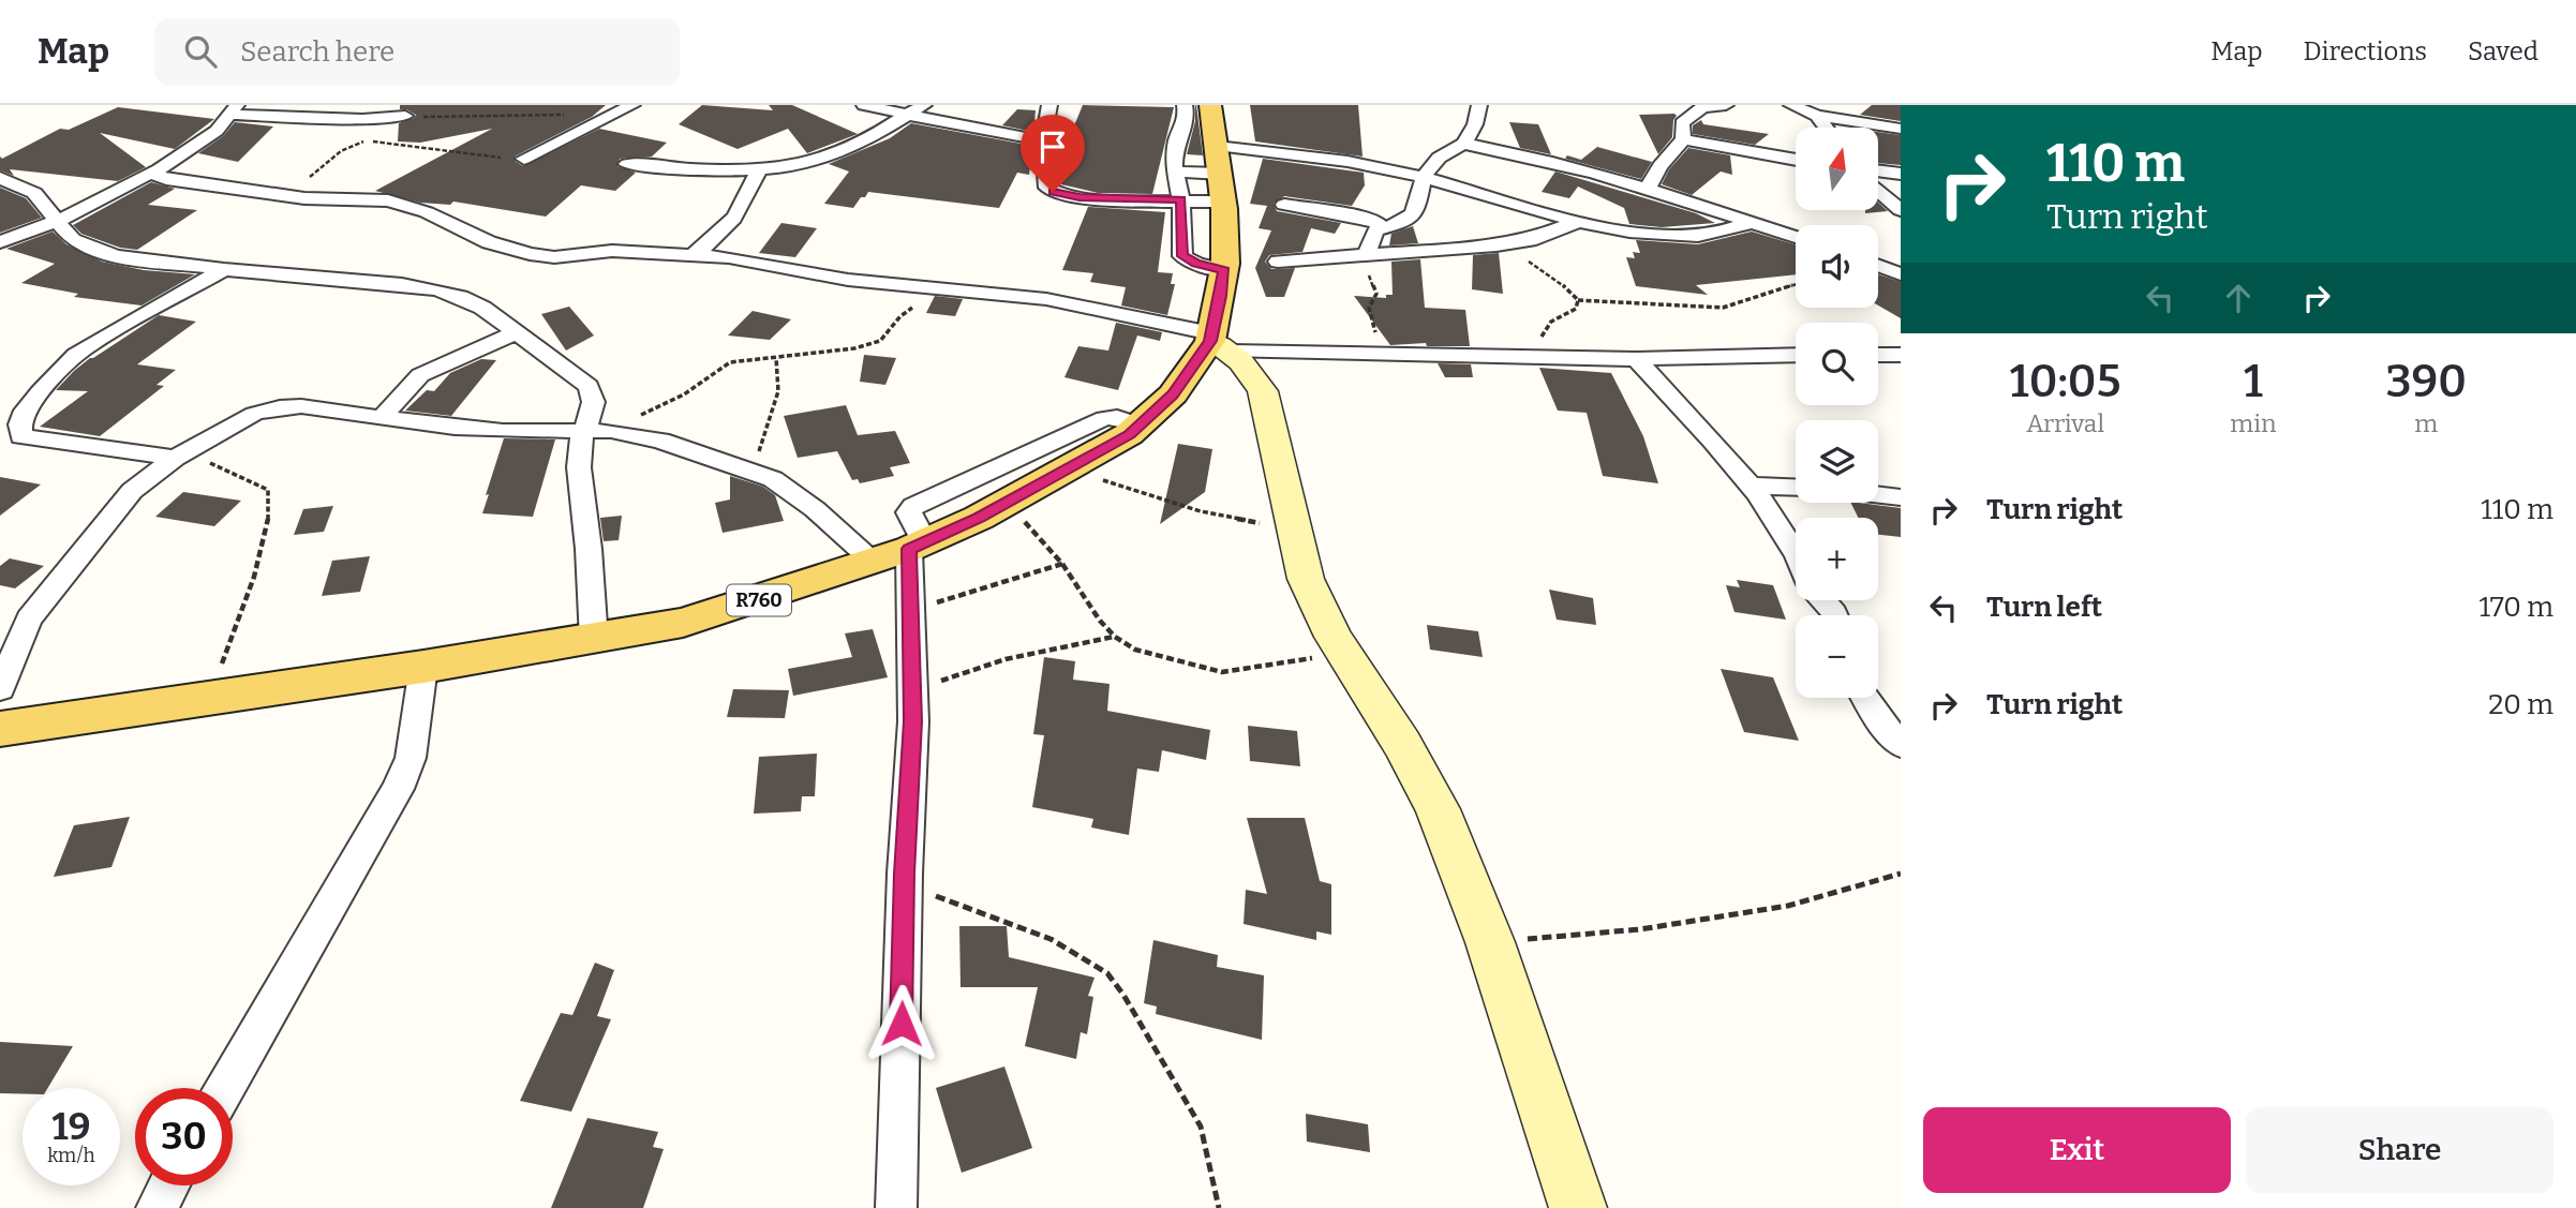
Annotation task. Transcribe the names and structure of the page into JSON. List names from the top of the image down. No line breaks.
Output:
{"streets":{"main road":["R760"]},"north":"top","page":{"header":"Map","search":"Search here","nav":["Map","Directions","Saved"],"turn":["110 m","Turn right"],"map_buttons":["+","−"],"eta":["10:05","Arrival","1","min","390","m"],"list":[{"name":"Turn right","value":"110 m"},{"name":"Turn left","value":"170 m"},{"name":"Turn right","value":"20 m"}],"speed":"19 km/h","limit":"30","buttons":["Exit","Share"]}}
